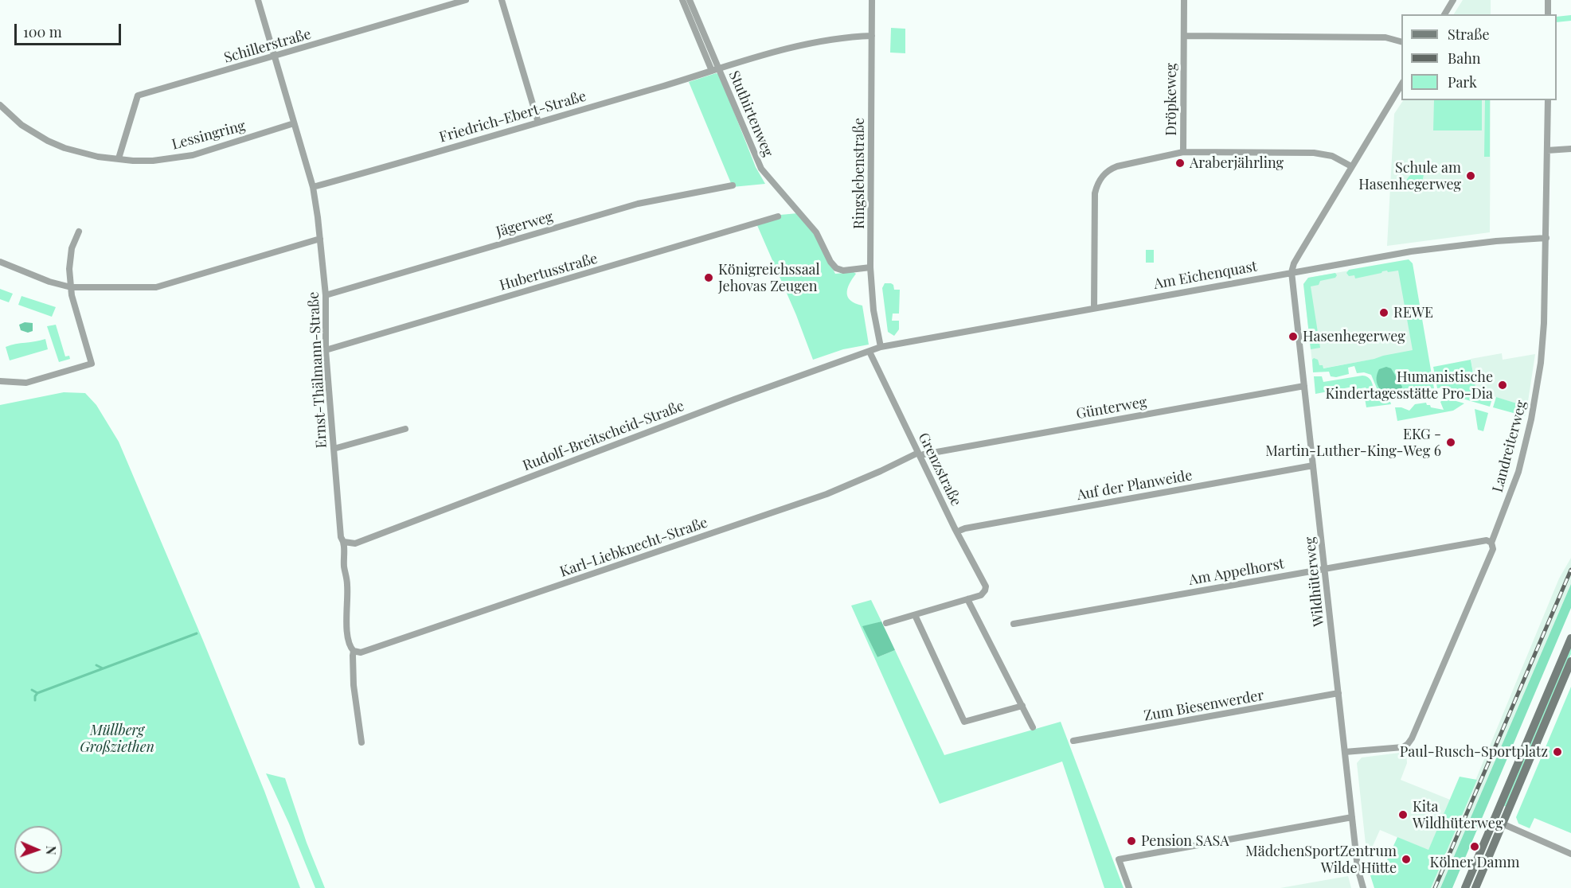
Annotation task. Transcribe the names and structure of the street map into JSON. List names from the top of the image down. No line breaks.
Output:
{"streets":{"street":["Schillerstraße","Dröpkeweg","Stuthirtenweg","Friedrich-Ebert-Straße","Lessingring","Ringslebenstraße","Jägerweg","Hubertusstraße","Am Eichenquast","Ernst-Thälmann-Straße","Günterweg","Rudolf-Breitscheid-Straße","Landreiterweg","Grenzstraße","Auf der Planweide","Karl-Liebknecht-Straße","Am Appelhorst","Wildhüterweg","Zum Biesenwerder"]},"crossings":[["Schillerstraße","Lessingring"],["Schillerstraße","Ernst-Thälmann-Straße"],["Dröpkeweg","Am Eichenquast"],["Stuthirtenweg","Friedrich-Ebert-Straße"],["Stuthirtenweg","Ringslebenstraße"],["Friedrich-Ebert-Straße","Ringslebenstraße"],["Friedrich-Ebert-Straße","Ernst-Thälmann-Straße"],["Lessingring","Ernst-Thälmann-Straße"],["Ringslebenstraße","Am Eichenquast"],["Jägerweg","Ernst-Thälmann-Straße"],["Hubertusstraße","Ernst-Thälmann-Straße"],["Am Eichenquast","Rudolf-Breitscheid-Straße"],["Am Eichenquast","Landreiterweg"],["Am Eichenquast","Grenzstraße"],["Am Eichenquast","Wildhüterweg"],["Ernst-Thälmann-Straße","Rudolf-Breitscheid-Straße"],["Ernst-Thälmann-Straße","Karl-Liebknecht-Straße"],["Günterweg","Grenzstraße"],["Günterweg","Karl-Liebknecht-Straße"],["Günterweg","Wildhüterweg"],["Rudolf-Breitscheid-Straße","Grenzstraße"],["Landreiterweg","Am Appelhorst"],["Landreiterweg","Wildhüterweg"],["Grenzstraße","Karl-Liebknecht-Straße"],["Auf der Planweide","Wildhüterweg"],["Am Appelhorst","Wildhüterweg"],["Wildhüterweg","Zum Biesenwerder"]],"parks":["Müllberg Großziethen"],"places":["Araberjährling","Schule am Hasenhegerweg","Königreichssaal Jehovas Zeugen","REWE","Hasenhegerweg","Humanistische Kindertagesstätte Pro-Dia","EKG - Martin-Luther-King-Weg 6","Paul-Rusch-Sportplatz","Kita Wildhüterweg","Pension SASA","Kölner Damm","MädchenSportZentrum Wilde Hütte"],"legend":["Straße","Bahn","Park"],"scale_bar":"100 m","north":"right"}
